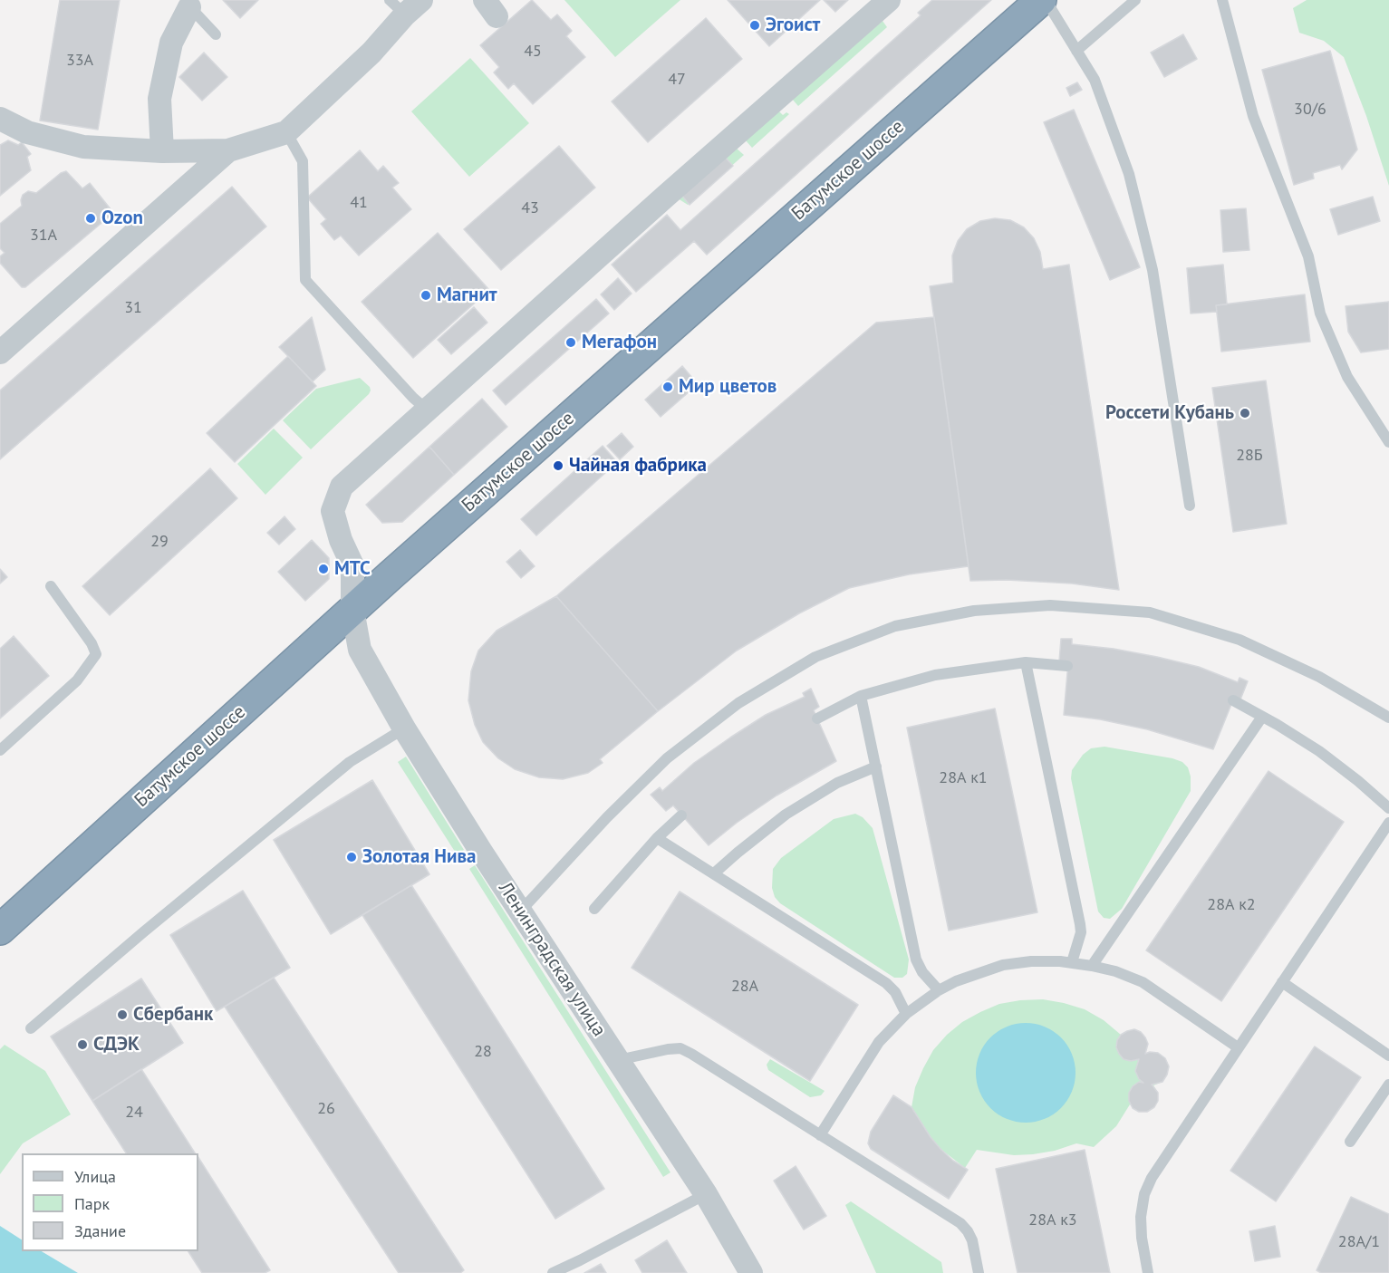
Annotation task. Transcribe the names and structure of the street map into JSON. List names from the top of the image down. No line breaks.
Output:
{"streets":{"highway":["Батумское шоссе"],"street":["Ленинградская улица"]},"crossings":[["Батумское шоссе","Ленинградская улица"]],"places":["Эгоист","Ozon","Магнит","Мегафон","Мир цветов","Россети Кубань","Чайная фабрика","МТС","Золотая Нива","Сбербанк","СДЭК"],"house_numbers":["45","33А","47","30/6","41","43","31А","31","28Б","29","28А к1","28А к2","28А","28","26","24","28А к3","28А/1"],"legend":["Улица","Парк","Здание"]}
